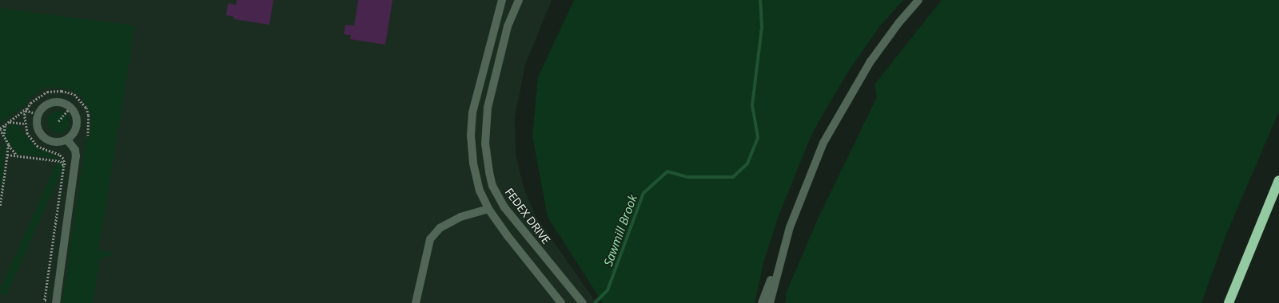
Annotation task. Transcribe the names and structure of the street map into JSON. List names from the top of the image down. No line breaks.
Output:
{"streets":{"street":["FEDEX DRIVE"]},"water":["Sawmill Brook"]}
